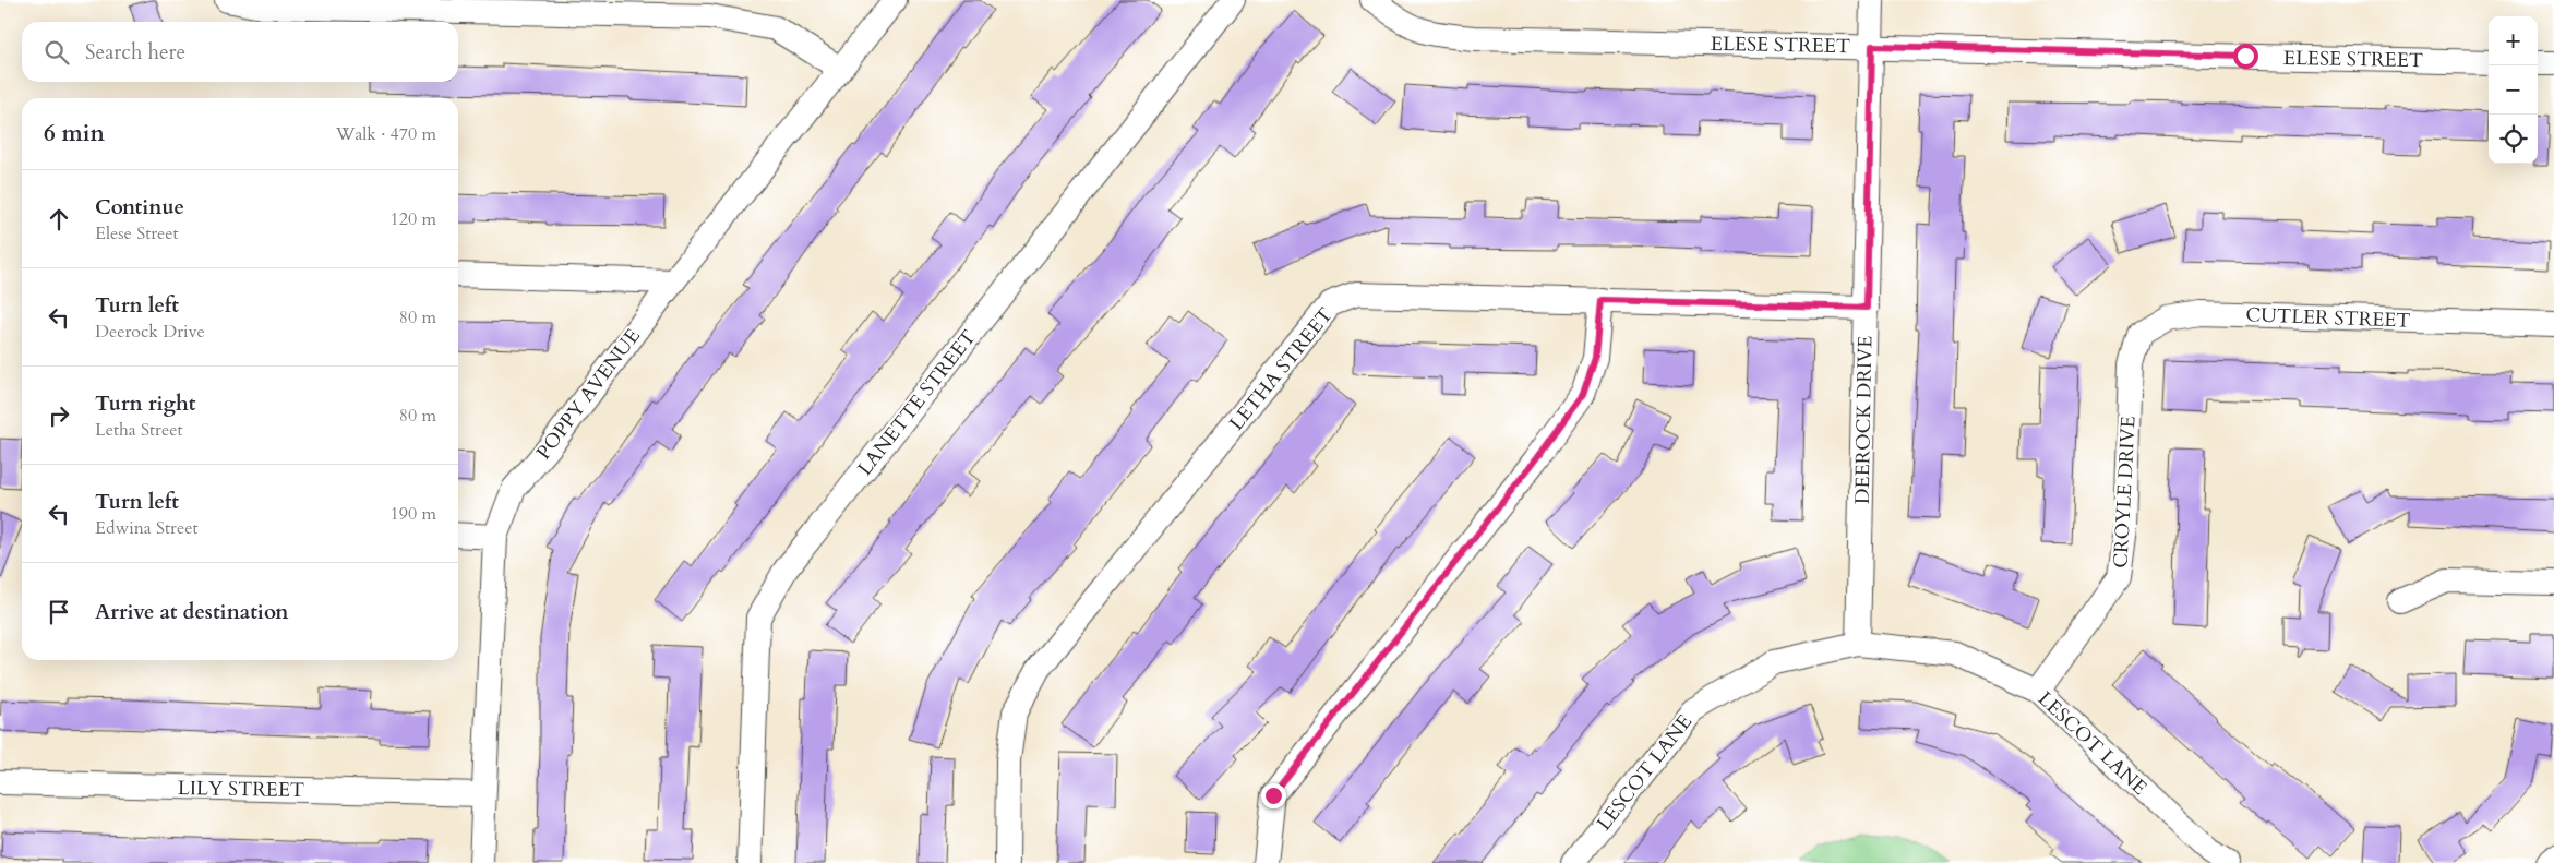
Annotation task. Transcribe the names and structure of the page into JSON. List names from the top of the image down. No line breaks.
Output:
{"streets":{"street":["ELESE STREET","CUTLER STREET","LETHA STREET","POPPY AVENUE","LANETTE STREET","DEEROCK DRIVE","CROYLE DRIVE","LESCOT LANE","LILY STREET"]},"crossings":[["ELESE STREET","DEEROCK DRIVE"],["CUTLER STREET","CROYLE DRIVE"],["LETHA STREET","DEEROCK DRIVE"],["POPPY AVENUE","LILY STREET"],["DEEROCK DRIVE","LESCOT LANE"],["CROYLE DRIVE","LESCOT LANE"]],"page":{"map_buttons":["+","−"],"search":"Search here","heading":["6 min","Walk · 470 m"],"list":[["Continue","Elese Street","120 m"],["Turn left","Deerock Drive","80 m"],["Turn right","Letha Street","80 m"],["Turn left","Edwina Street","190 m"],"Arrive at destination"]}}
